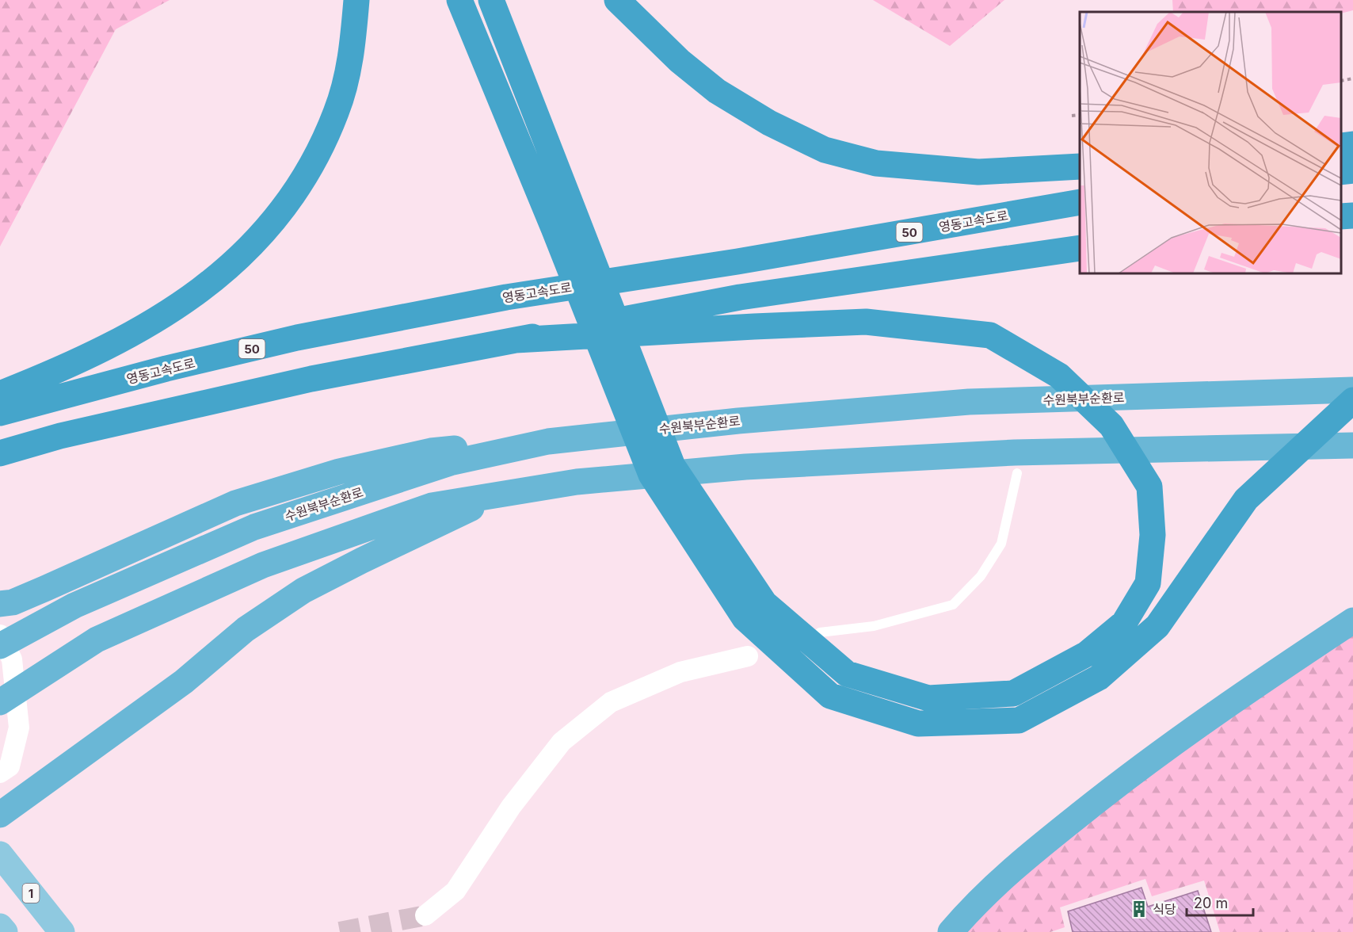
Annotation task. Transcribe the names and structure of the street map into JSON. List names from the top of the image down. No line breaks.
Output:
{"streets":{"highway":["영동고속도로","50","수원북부순환로"],"main road":["1"]},"places":{"building":["식당"]},"scale_bar":"20 m"}
